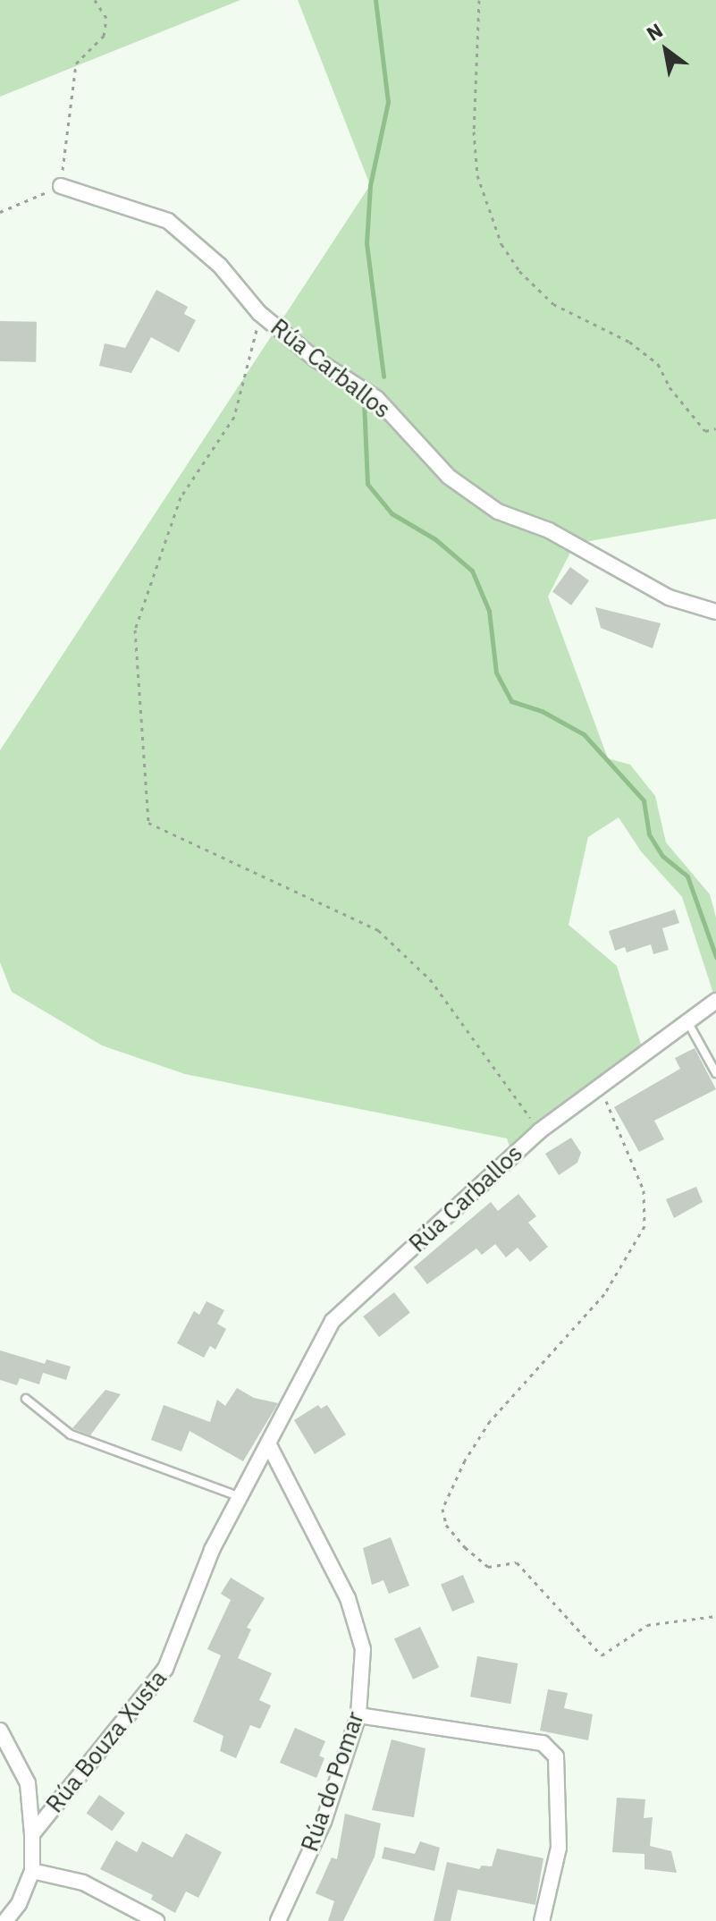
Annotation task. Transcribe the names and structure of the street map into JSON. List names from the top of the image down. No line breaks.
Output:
{"streets":{"street":["Rúa Carballos","Rúa Bouza Xusta","Rúa do Pomar"]},"crossings":[["Rúa Carballos","Rúa Bouza Xusta"],["Rúa Carballos","Rúa do Pomar"],["Rúa Bouza Xusta","Rúa do Pomar"]],"north":"top left"}
